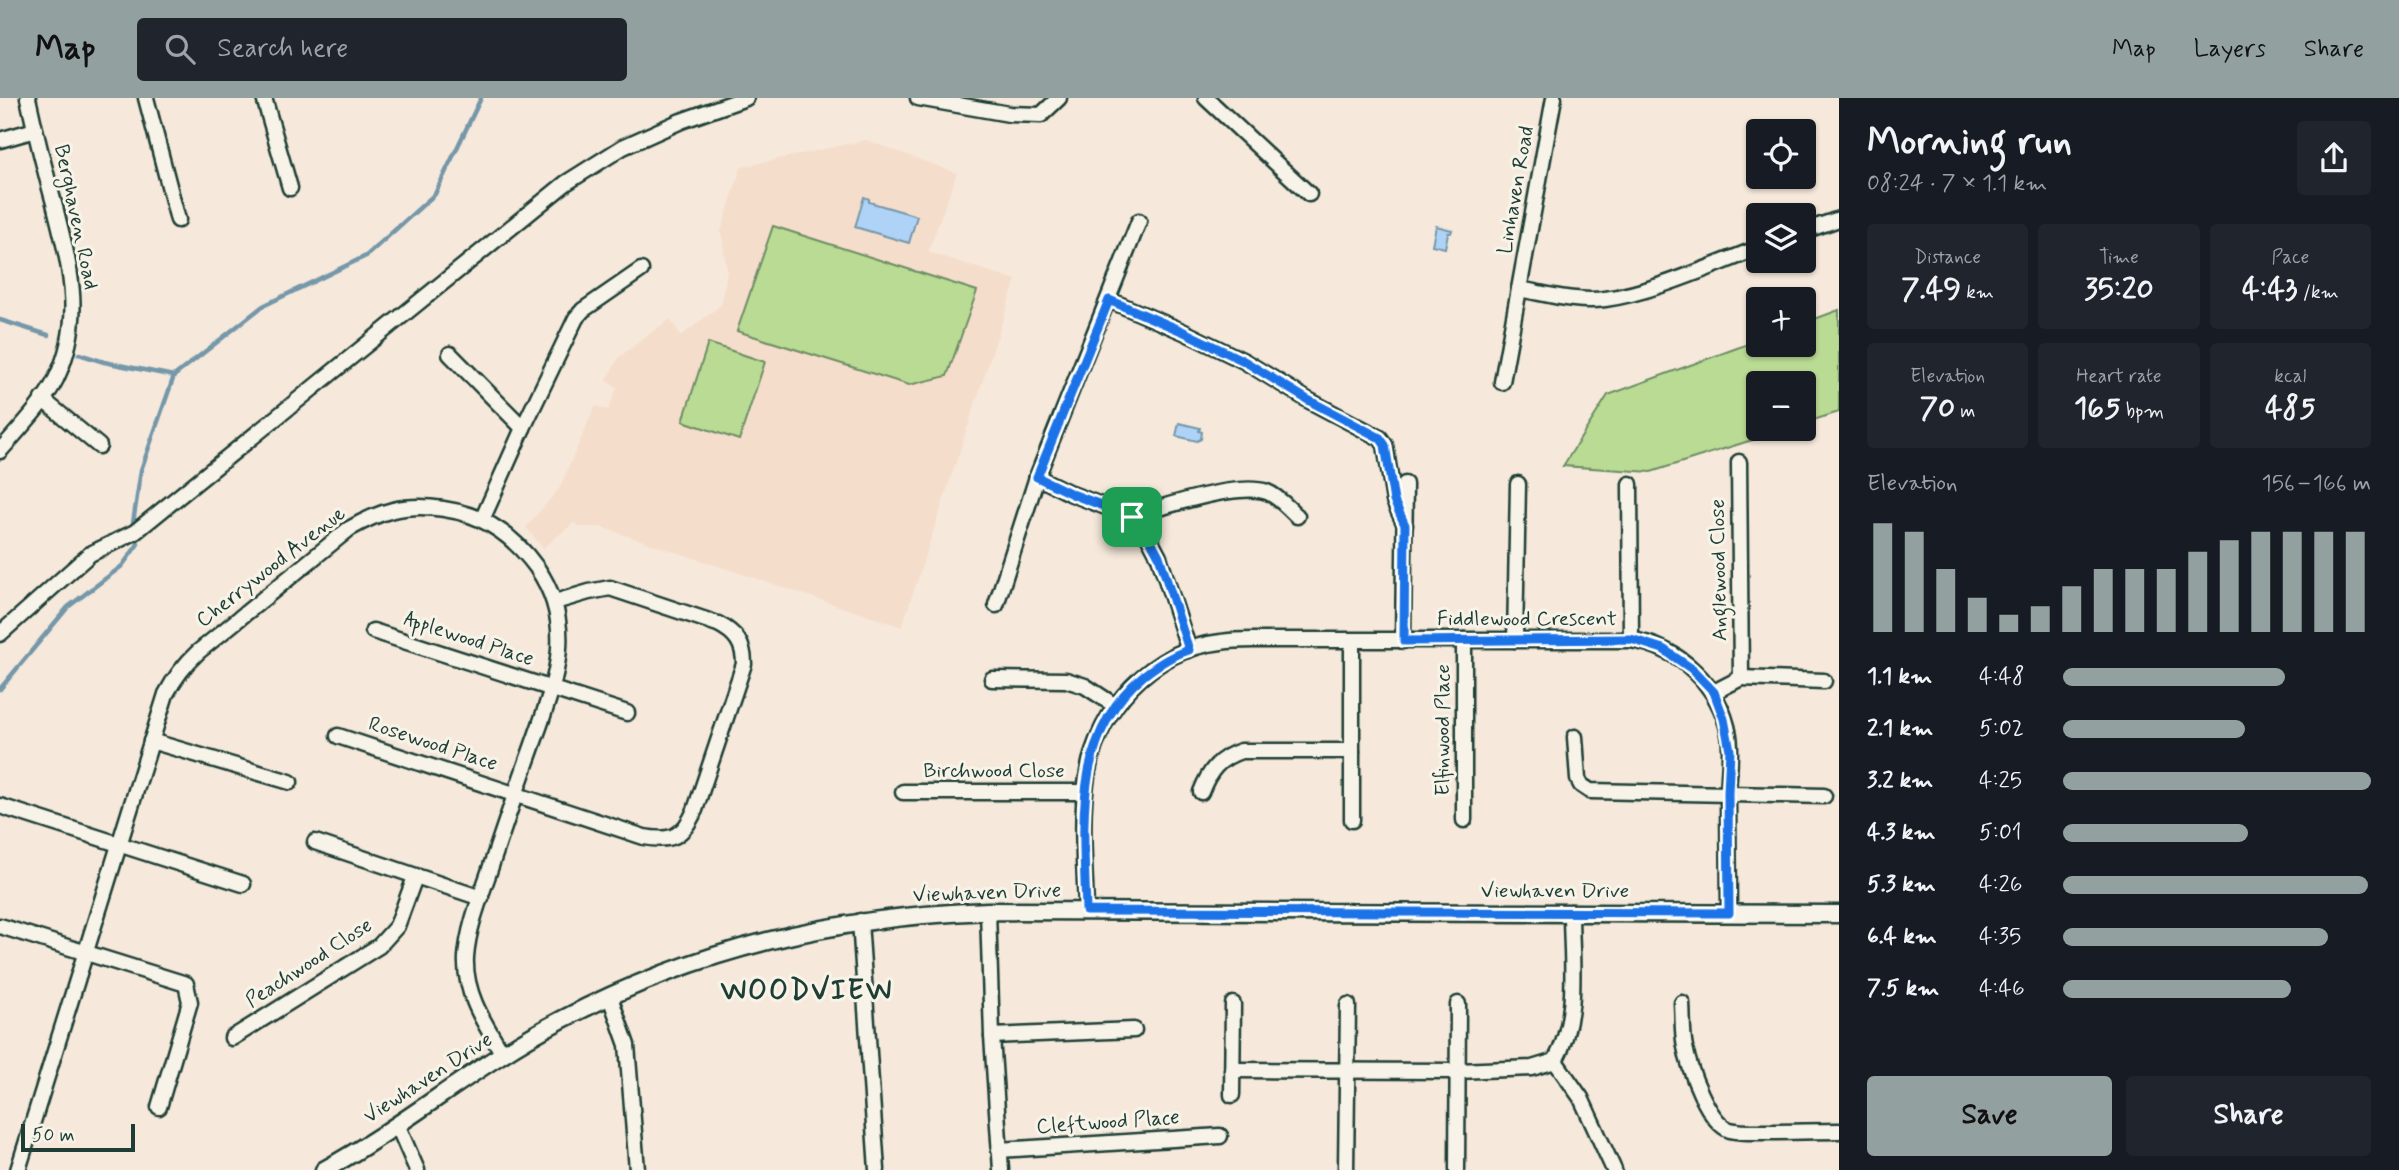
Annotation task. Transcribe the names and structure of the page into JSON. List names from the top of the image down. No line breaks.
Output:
{"streets":{"street":["Linhaven Road","Berghaven Road","Cherrywood Avenue","Anglewood Close","Fiddlewood Crescent","Applewood Place","Elfinwood Place","Rosewood Place","Birchwood Close","Viewhaven Drive","Peachwood Close","Cleftwood Place"]},"crossings":[["Cherrywood Avenue","Applewood Place"],["Cherrywood Avenue","Rosewood Place"],["Cherrywood Avenue","Viewhaven Drive"],["Fiddlewood Crescent","Elfinwood Place"],["Fiddlewood Crescent","Birchwood Close"],["Fiddlewood Crescent","Viewhaven Drive"]],"districts":["WOODVIEW"],"scale_bar":"50 m","page":{"header":"Map","search":"Search here","nav":["Map","Layers","Share"],"heading":["Morning run","08:24 · 7 × 1.1 km"],"map_buttons":["+","−"],"stats":[["Distance","7.49 km"],["Time","35:20"],["Pace","4:43 /km"],["Elevation","70 m"],["Heart rate","165 bpm"],["kcal","485"]],"chart":["Elevation","156–166 m"],"list":[{"name":"1.1 km","note":"4:48"},{"name":"2.1 km","note":"5:02"},{"name":"3.2 km","note":"4:25"},{"name":"4.3 km","note":"5:01"},{"name":"5.3 km","note":"4:26"},{"name":"6.4 km","note":"4:35"},{"name":"7.5 km","note":"4:46"}],"buttons":["Save","Share"],"scale":"50 m"}}
